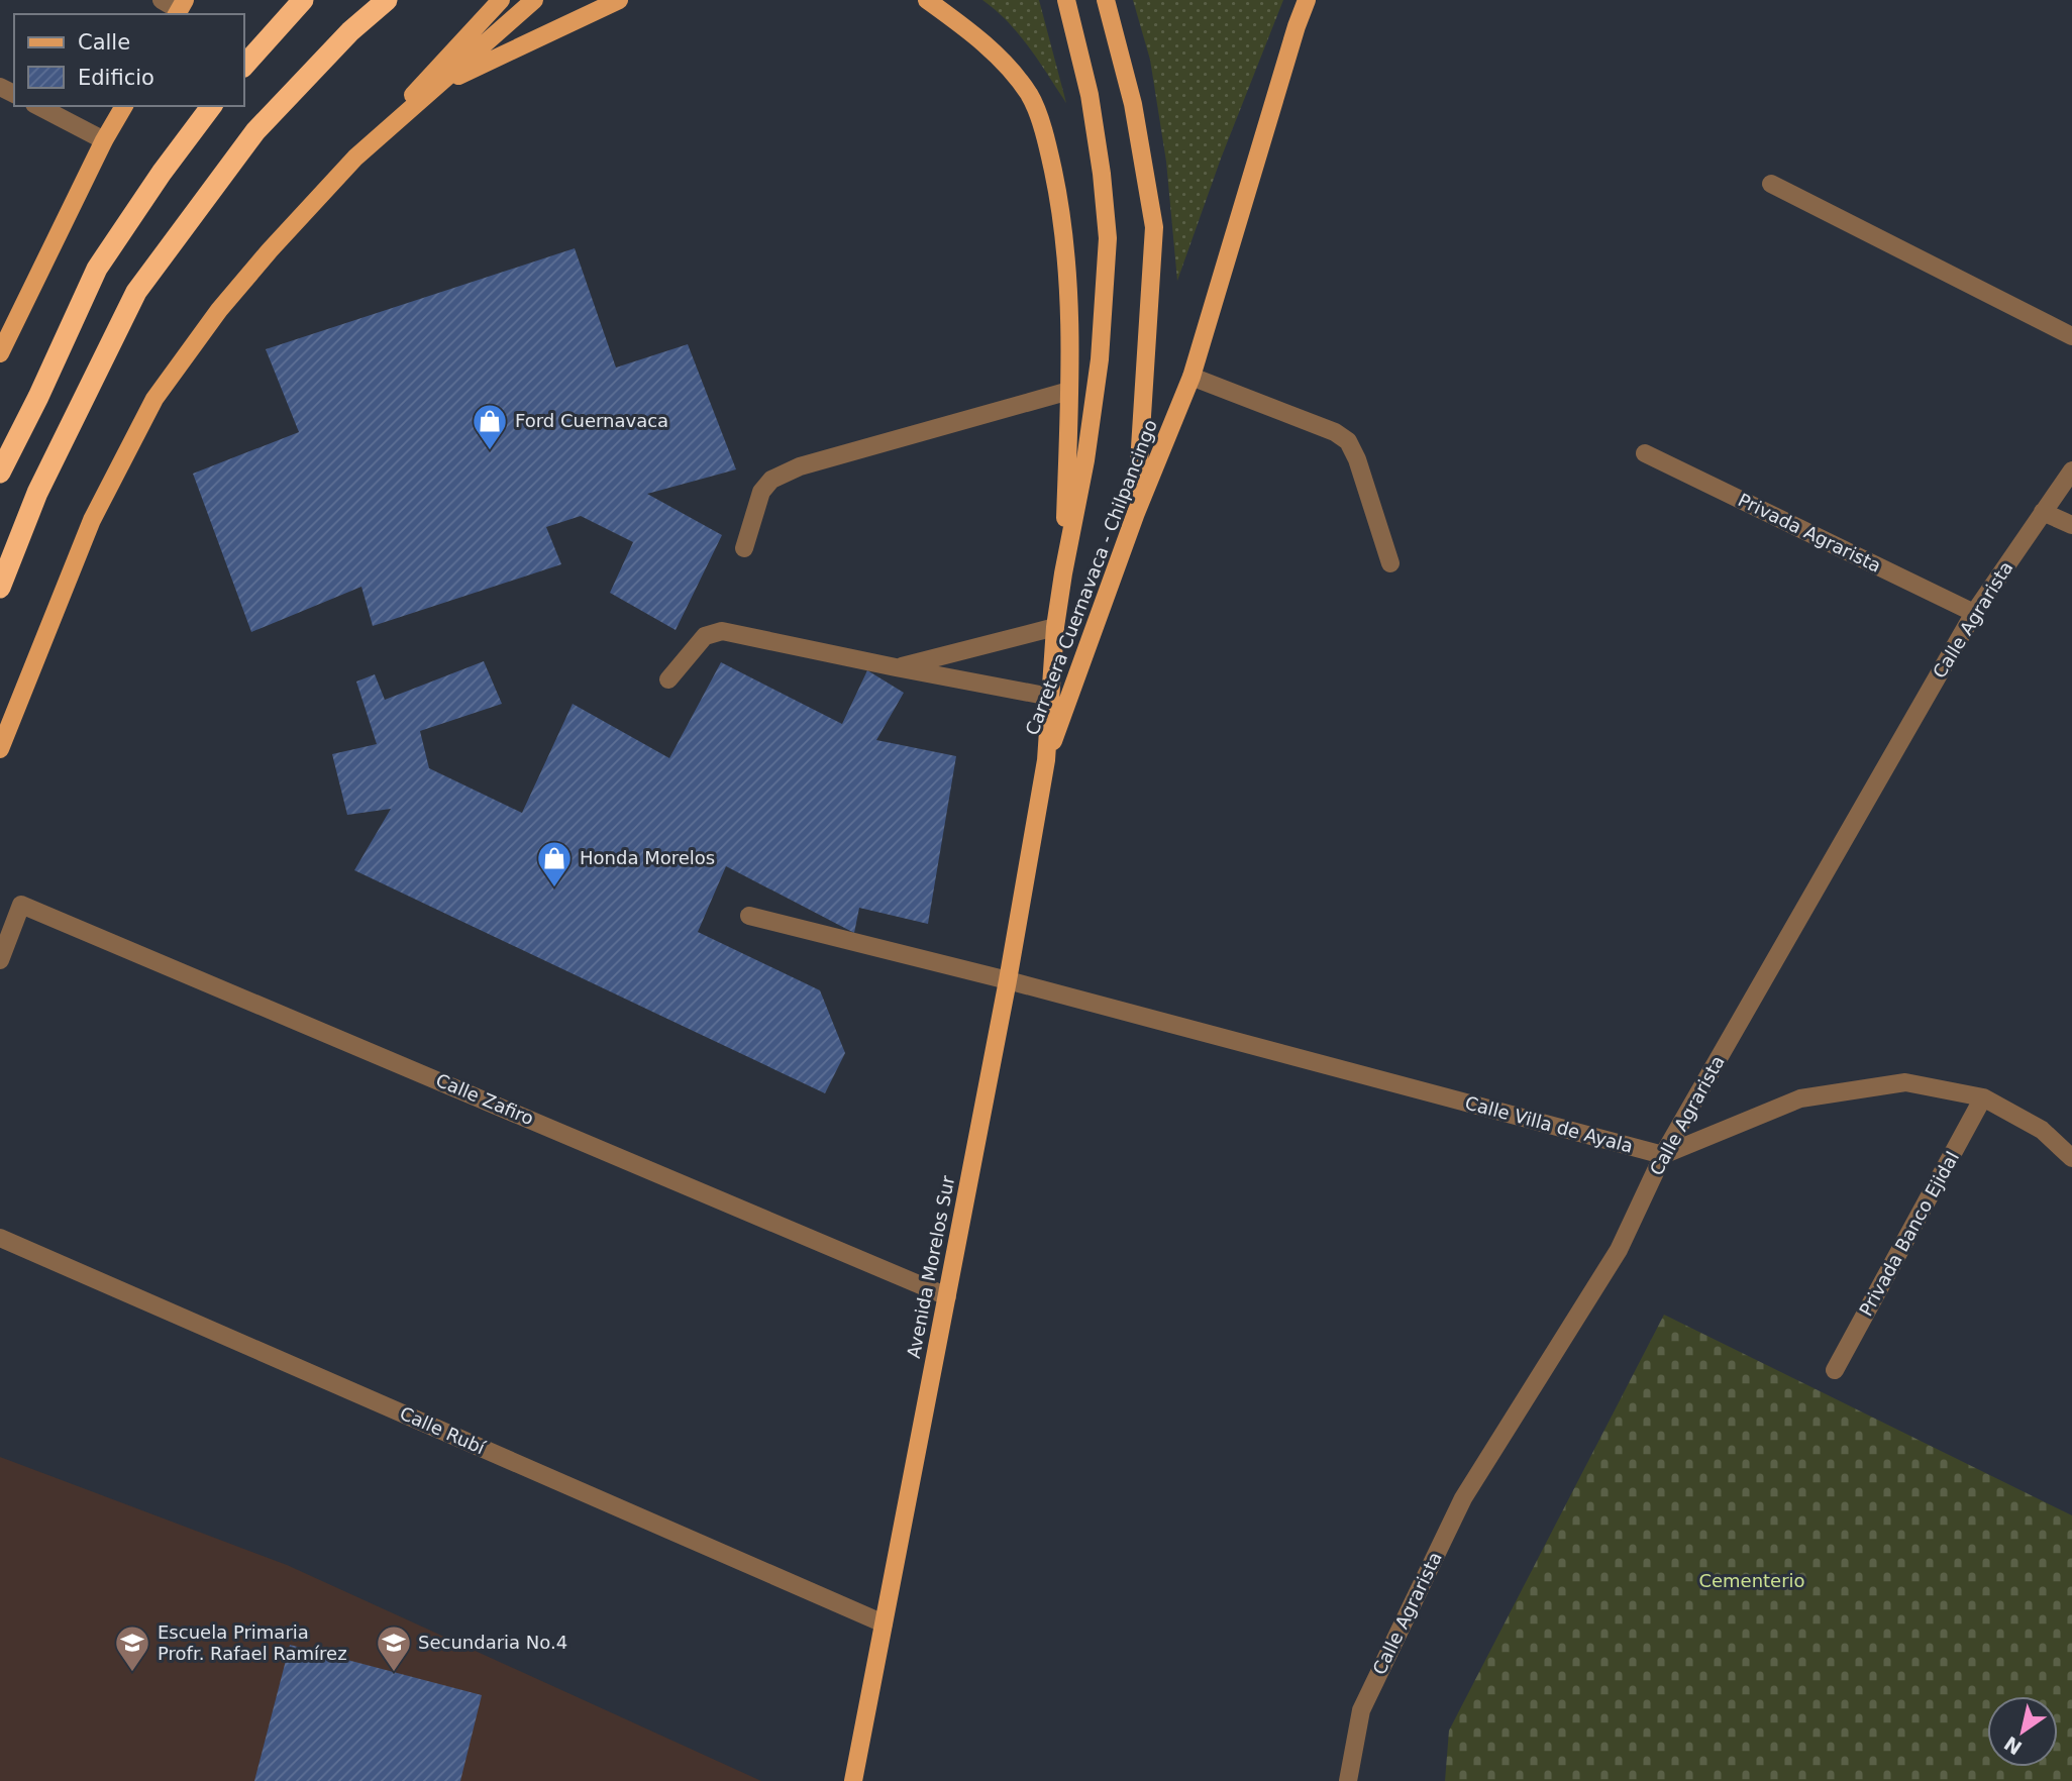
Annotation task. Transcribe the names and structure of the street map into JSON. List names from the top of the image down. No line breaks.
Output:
{"streets":{"main road":["Carretera Cuernavaca - Chilpancingo","Avenida Morelos Sur"],"street":["Privada Agrarista","Calle Agrarista","Calle Zafiro","Calle Villa de Ayala","Privada Banco Ejidal","Calle Rubí"]},"crossings":[["Privada Agrarista","Calle Agrarista"],["Carretera Cuernavaca - Chilpancingo","Avenida Morelos Sur"],["Calle Agrarista","Calle Villa de Ayala"],["Calle Zafiro","Avenida Morelos Sur"],["Calle Villa de Ayala","Avenida Morelos Sur"],["Avenida Morelos Sur","Calle Rubí"]],"parks":["Cementerio"],"places":{"shop":["Ford Cuernavaca","Honda Morelos"],"school or university":["Escuela Primaria Profr. Rafael Ramírez","Secundaria No.4"]},"legend":["Calle","Edificio"],"north":"bottom left"}
